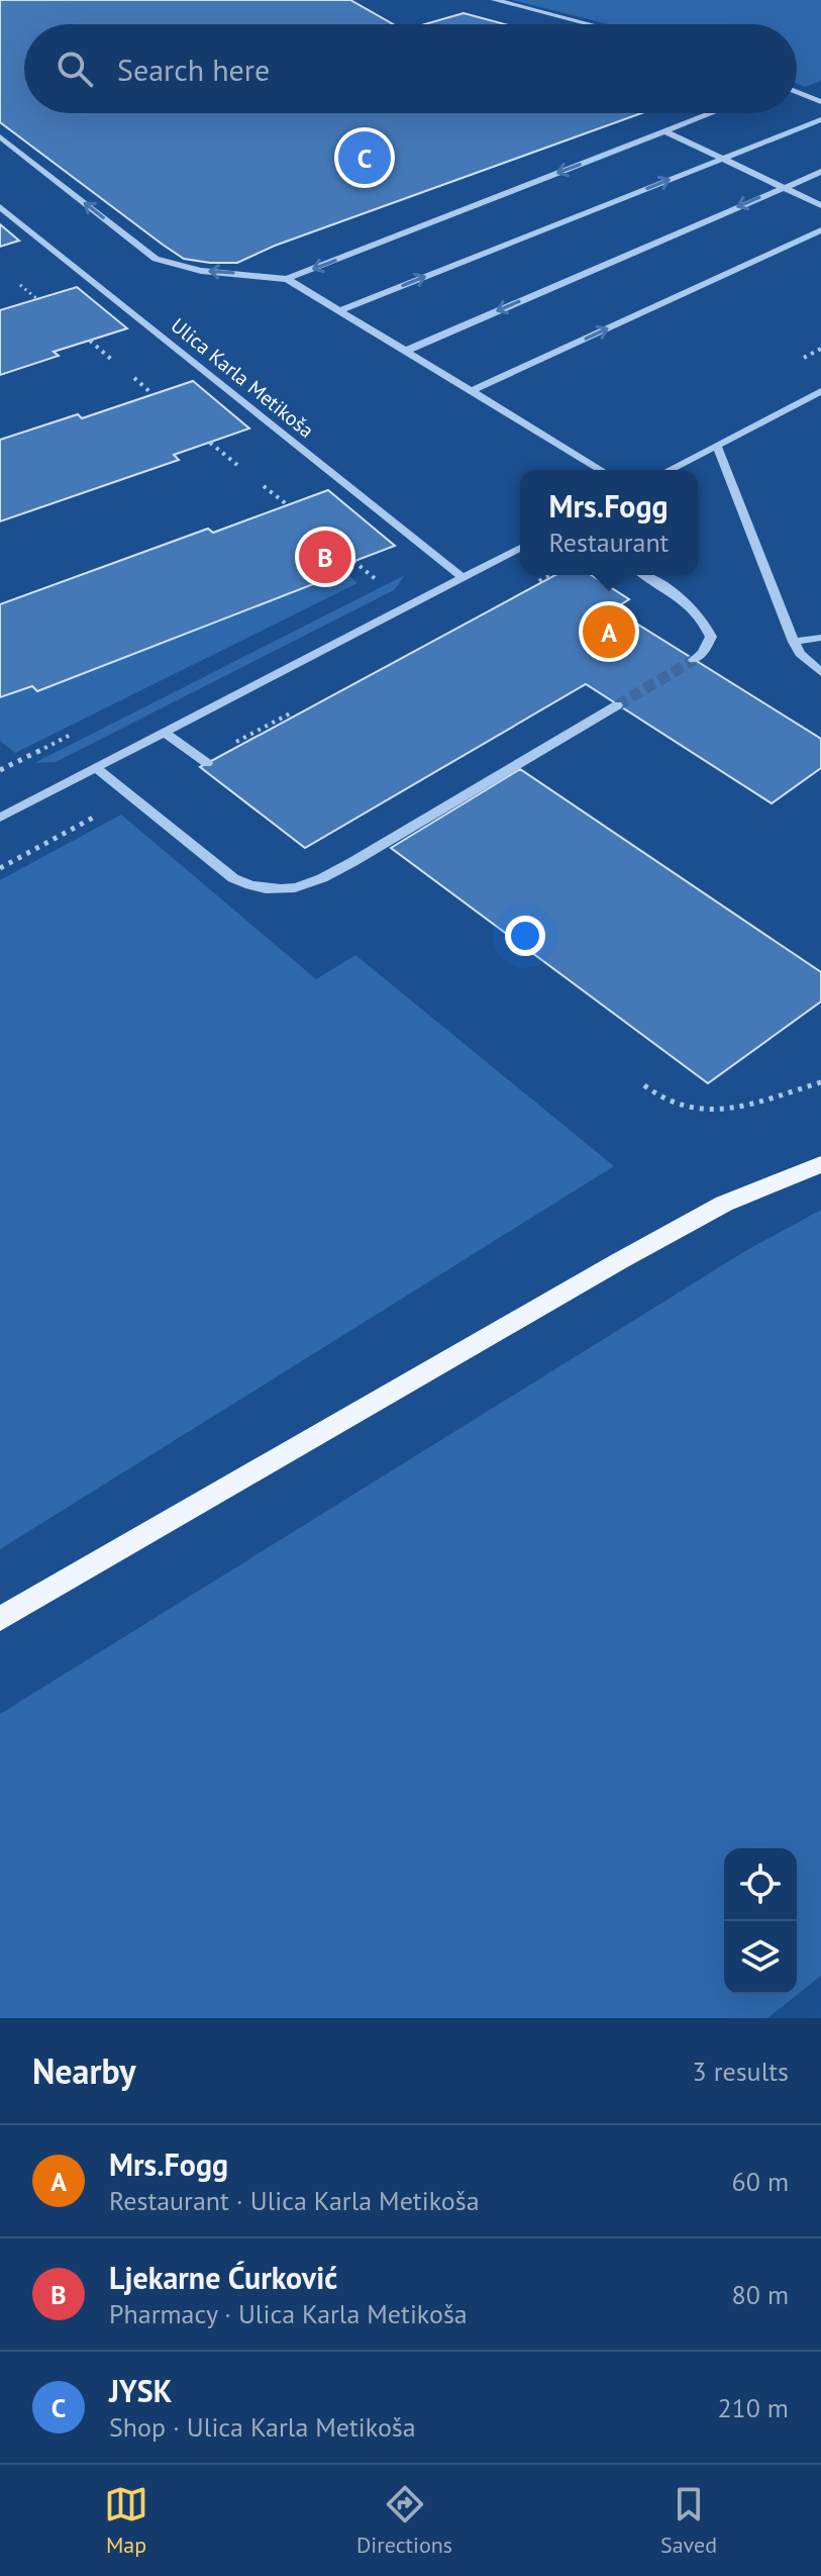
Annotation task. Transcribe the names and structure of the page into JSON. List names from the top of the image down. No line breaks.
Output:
{"streets":{"street":["Ulica Karla Metikoša"]},"page":{"search":"Search here","pins":["C","B","A"],"popup":["Mrs.Fogg","Restaurant"],"heading":["Nearby","3 results"],"list":[{"mark":"A","name":"Mrs.Fogg","note":"Restaurant · Ulica Karla Metikoša","value":"60 m"},{"mark":"B","name":"Ljekarne Ćurković","note":"Pharmacy · Ulica Karla Metikoša","value":"80 m"},{"mark":"C","name":"JYSK","note":"Shop · Ulica Karla Metikoša","value":"210 m"}],"nav":["Map","Directions","Saved"]}}
